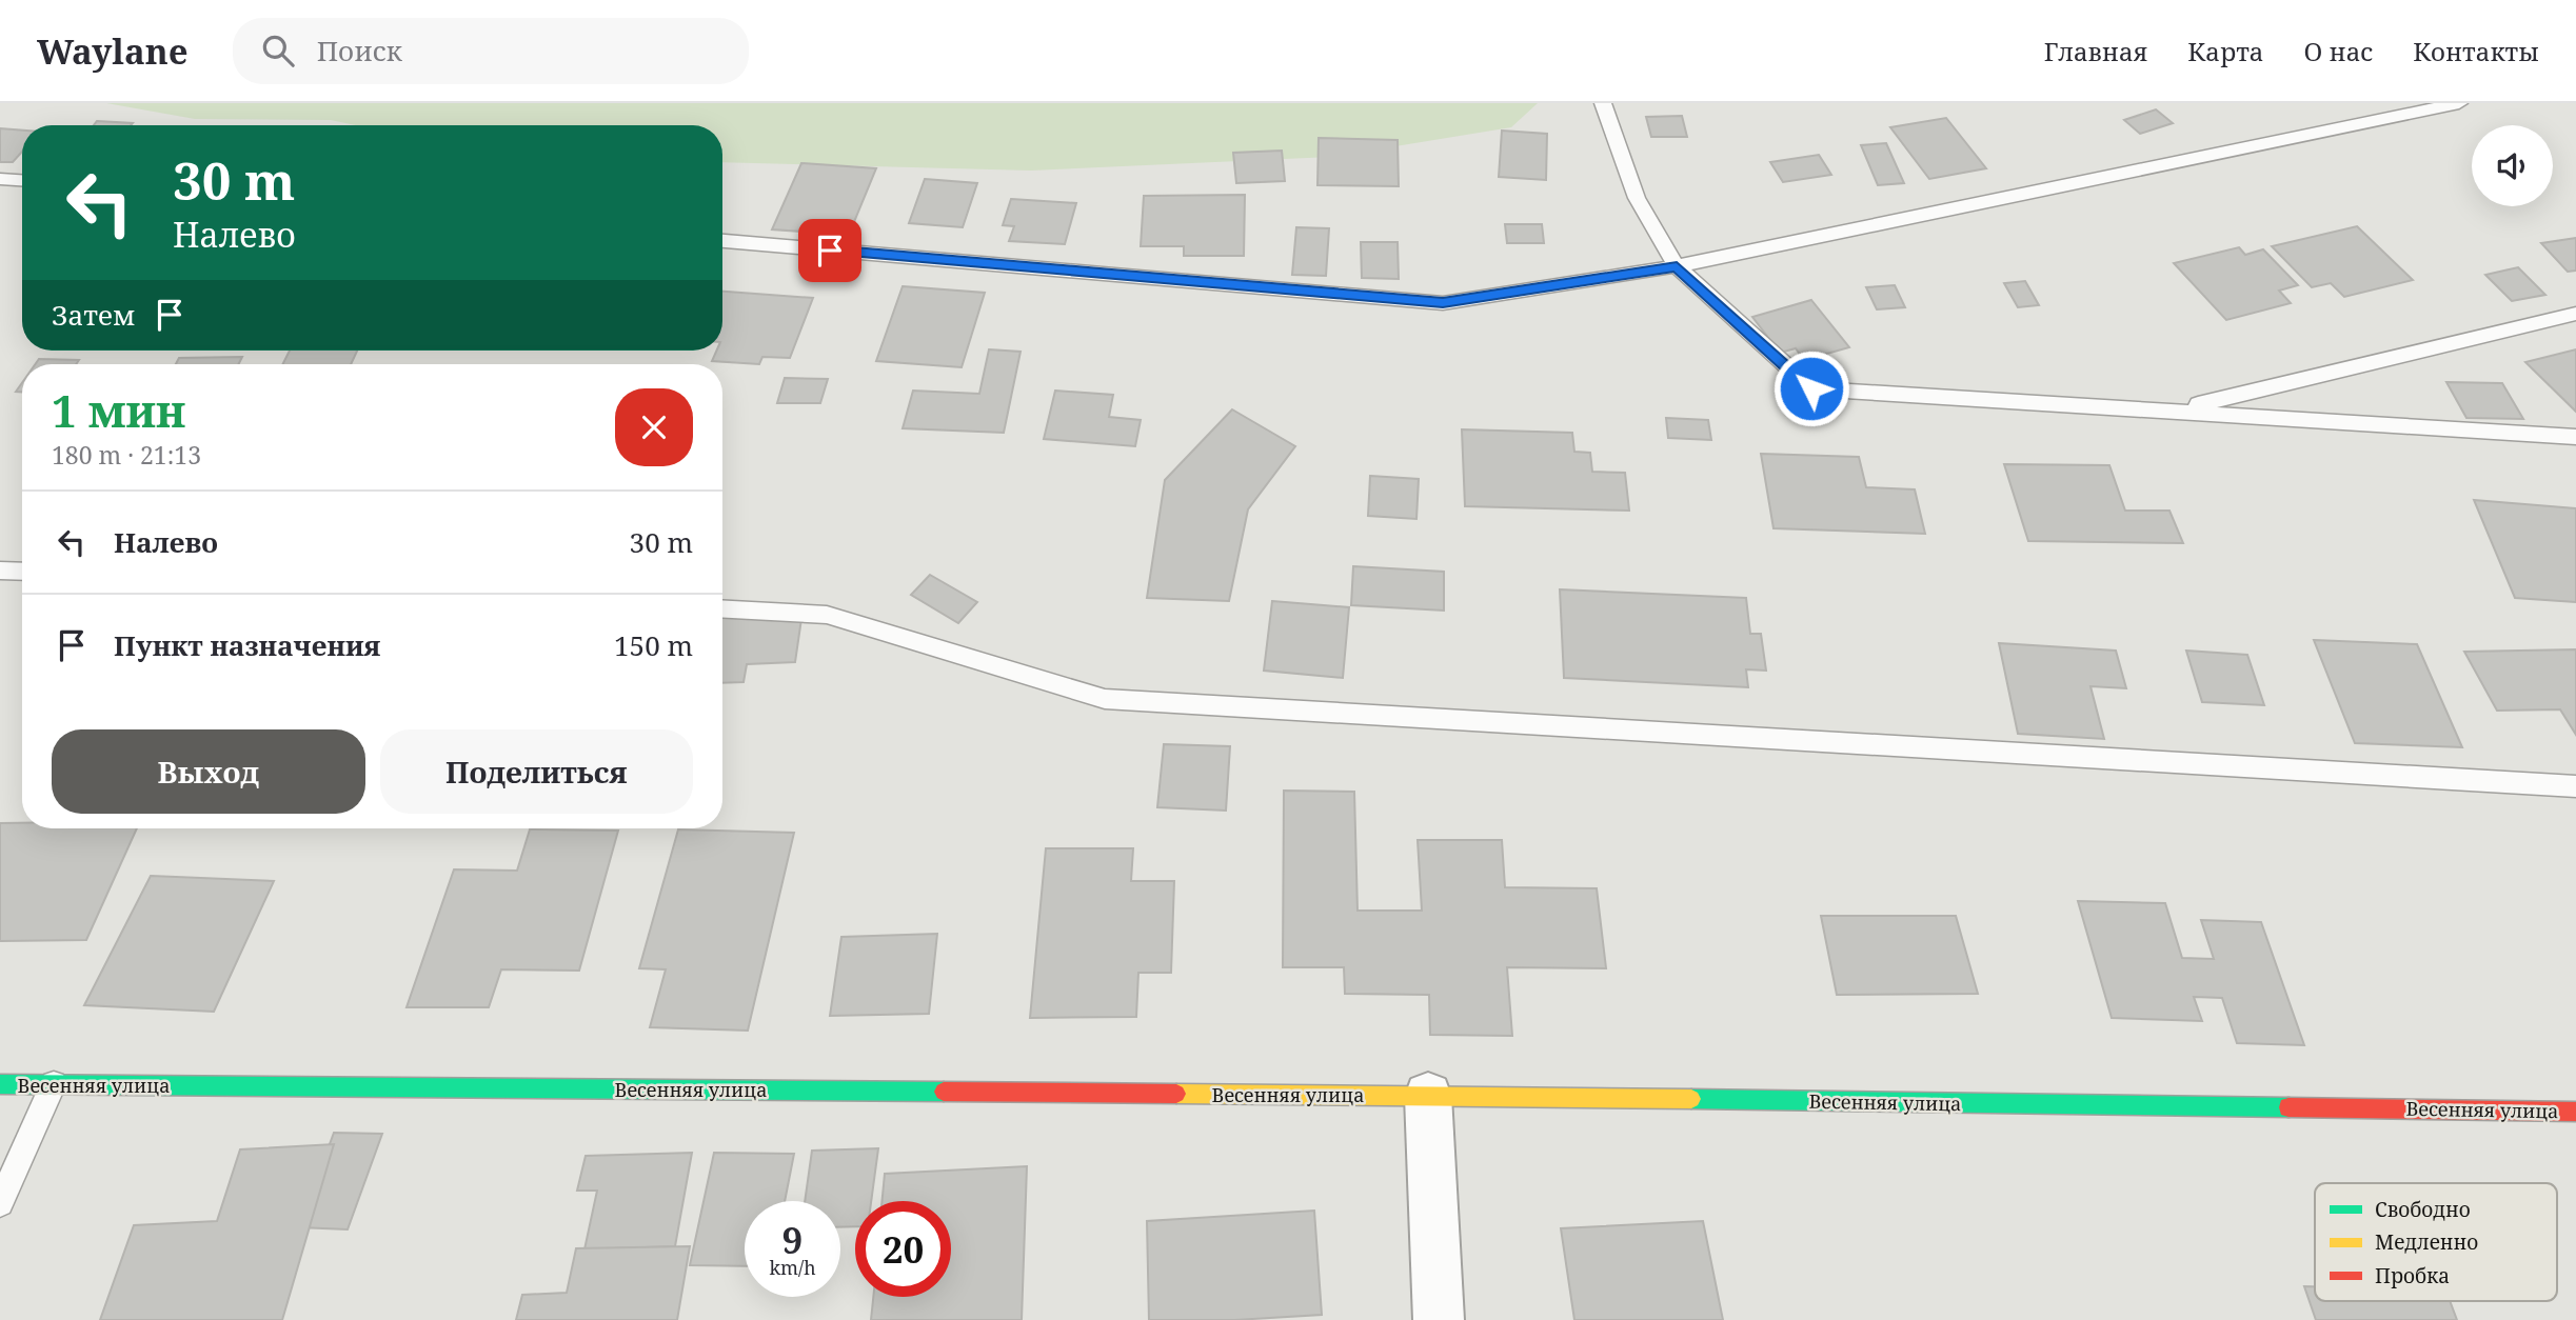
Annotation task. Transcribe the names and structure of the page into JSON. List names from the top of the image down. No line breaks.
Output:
{"streets":{"street":["Весенняя улица"]},"legend":["Свободно","Медленно","Пробка"],"page":{"header":"Waylane","search":"Поиск","nav":["Главная","Карта","О нас","Контакты"],"turn":["30 m","Налево"],"then":"Затем","heading":["1 мин","180 m · 21:13"],"list":[{"name":"Налево","value":"30 m"},{"name":"Пункт назначения","value":"150 m"}],"buttons":["Выход","Поделиться"],"speed":"9 km/h","limit":"20"}}
